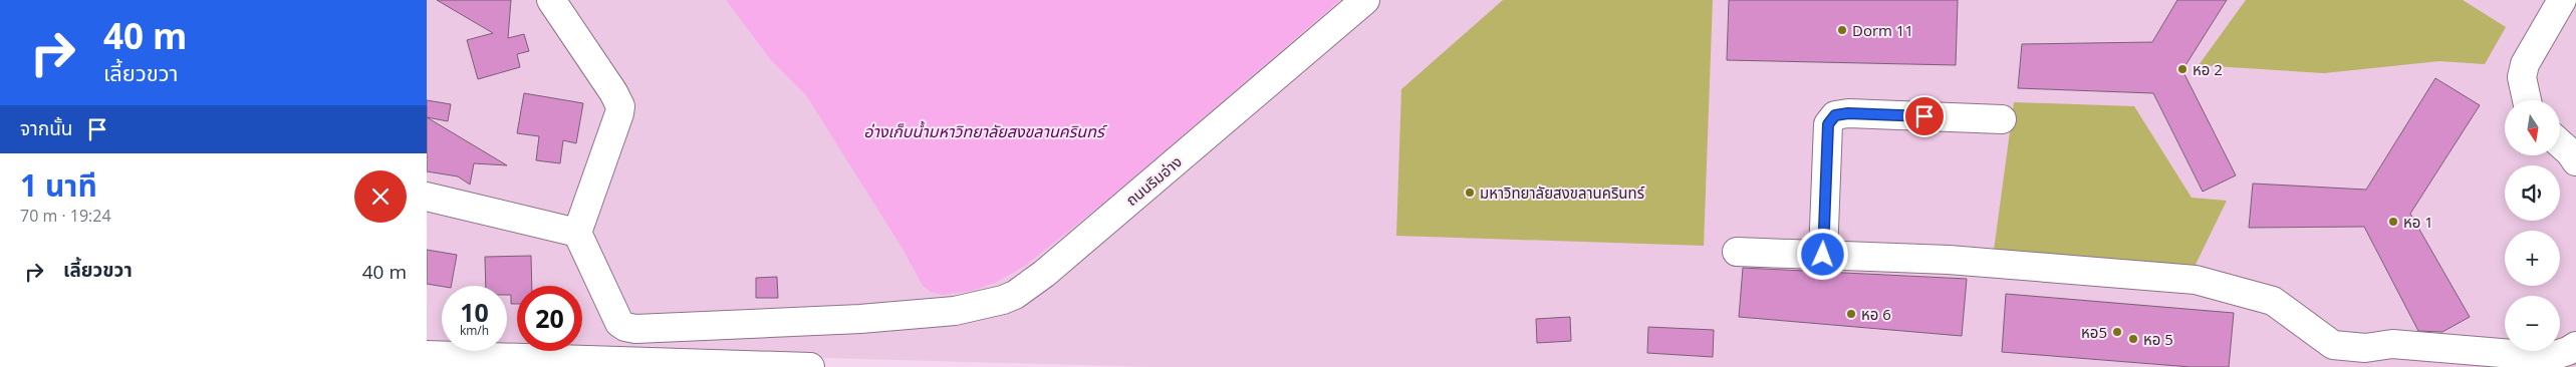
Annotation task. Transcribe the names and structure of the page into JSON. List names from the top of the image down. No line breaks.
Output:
{"streets":{"street":["ถนนริมอ่าง"]},"water":["อ่างเก็บน้ำมหาวิทยาลัยสงขลานครินทร์"],"places":["Dorm 11","หอ 2","มหาวิทยาลัยสงขลานครินทร์","หอ 1","หอ 6","หอ5","หอ 5"],"north":"bottom","page":{"turn":["40 m","เลี้ยวขวา"],"map_buttons":["+","−"],"then":"จากนั้น","heading":["1 นาที","70 m · 19:24"],"list":[{"name":"เลี้ยวขวา","value":"40 m"}],"speed":"10 km/h","limit":"20"}}
